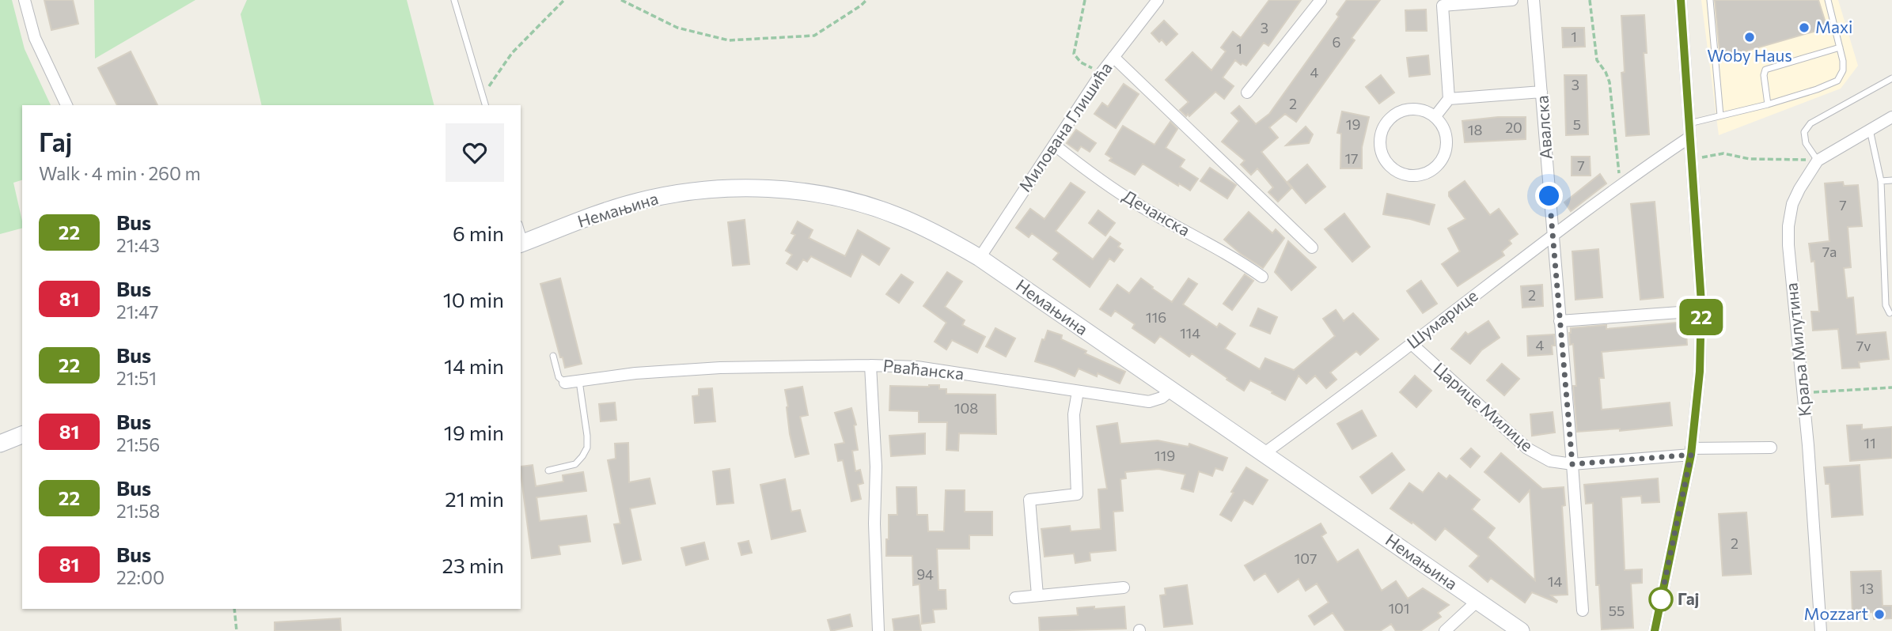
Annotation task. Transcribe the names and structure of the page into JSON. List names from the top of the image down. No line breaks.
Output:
{"streets":{"street":["Милована Глишића","Авалска","Немањина","Дечанска","Шумарице","Краља Милутина","Рваћанска","Царице Милице"]},"crossings":[["Милована Глишића","Немањина"],["Милована Глишића","Дечанска"],["Авалска","Шумарице"],["Авалска","Царице Милице"],["Немањина","Шумарице"],["Немањина","Рваћанска"],["Шумарице","Царице Милице"]],"places":["Maxi","Woby Haus","Гај","Mozzart"],"lines":["bus line 22"],"house_numbers":["3","1","6","1","4","3","2","19","5","20","18","17","7","7","7a","2","116","114","4","7v","108","11","119","2","107","94","14","13","101","55"],"page":{"on_map":"22","heading":["Гај","Walk · 4 min · 260 m"],"list":[{"mark":"22","name":"Bus","note":"21:43","value":"6 min"},{"mark":"81","name":"Bus","note":"21:47","value":"10 min"},{"mark":"22","name":"Bus","note":"21:51","value":"14 min"},{"mark":"81","name":"Bus","note":"21:56","value":"19 min"},{"mark":"22","name":"Bus","note":"21:58","value":"21 min"},{"mark":"81","name":"Bus","note":"22:00","value":"23 min"}]}}
